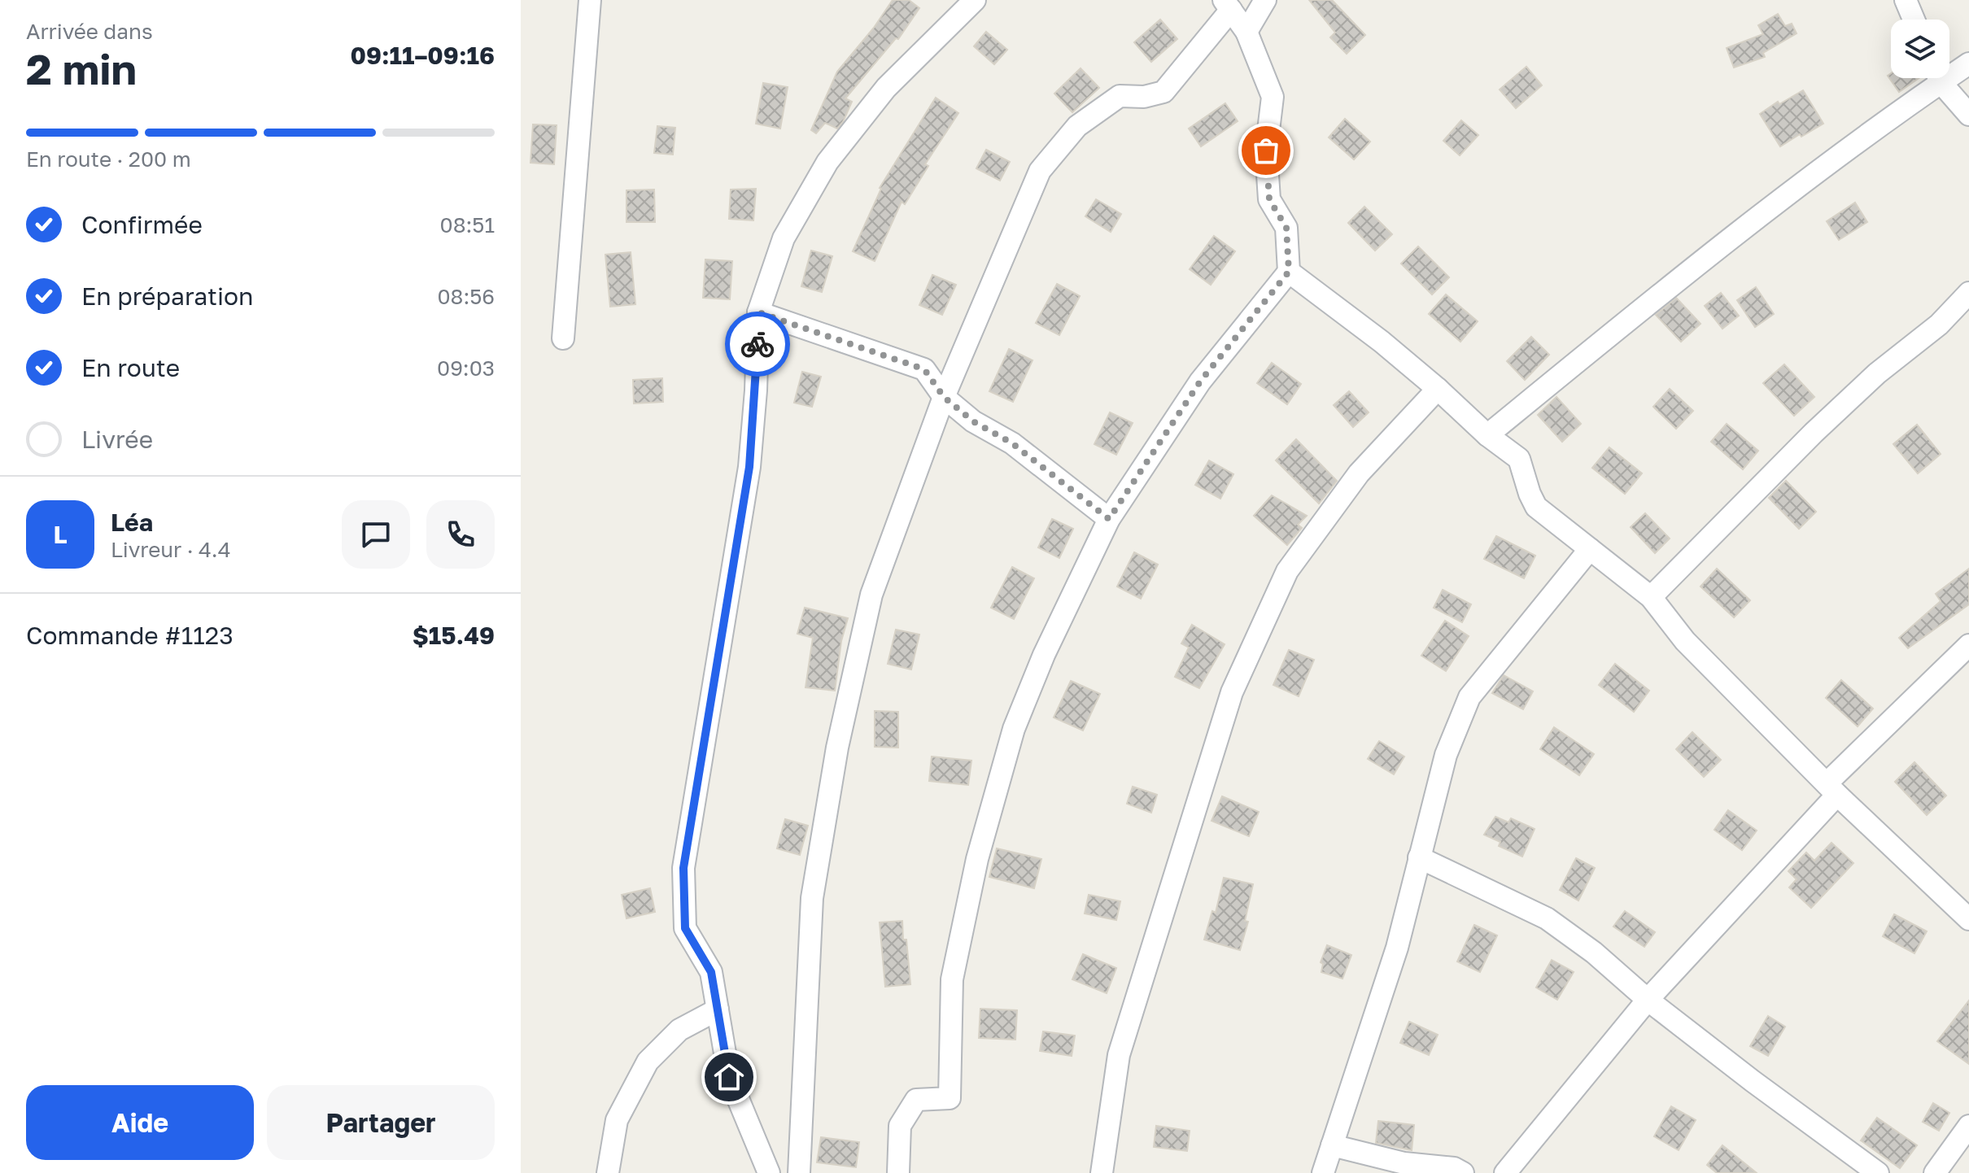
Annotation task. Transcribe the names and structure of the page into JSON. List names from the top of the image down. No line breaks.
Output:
{"page":{"heading":["2 min","Arrivée dans","09:11–09:16"],"panel":["Léa","Livreur · 4.4","Commande #1123","$15.49"],"bar":"En route · 200 m","list":[["Confirmée","08:51"],["En préparation","08:56"],["En route","09:03"],"Livrée"],"round":"L","buttons":["Aide","Partager"]}}
